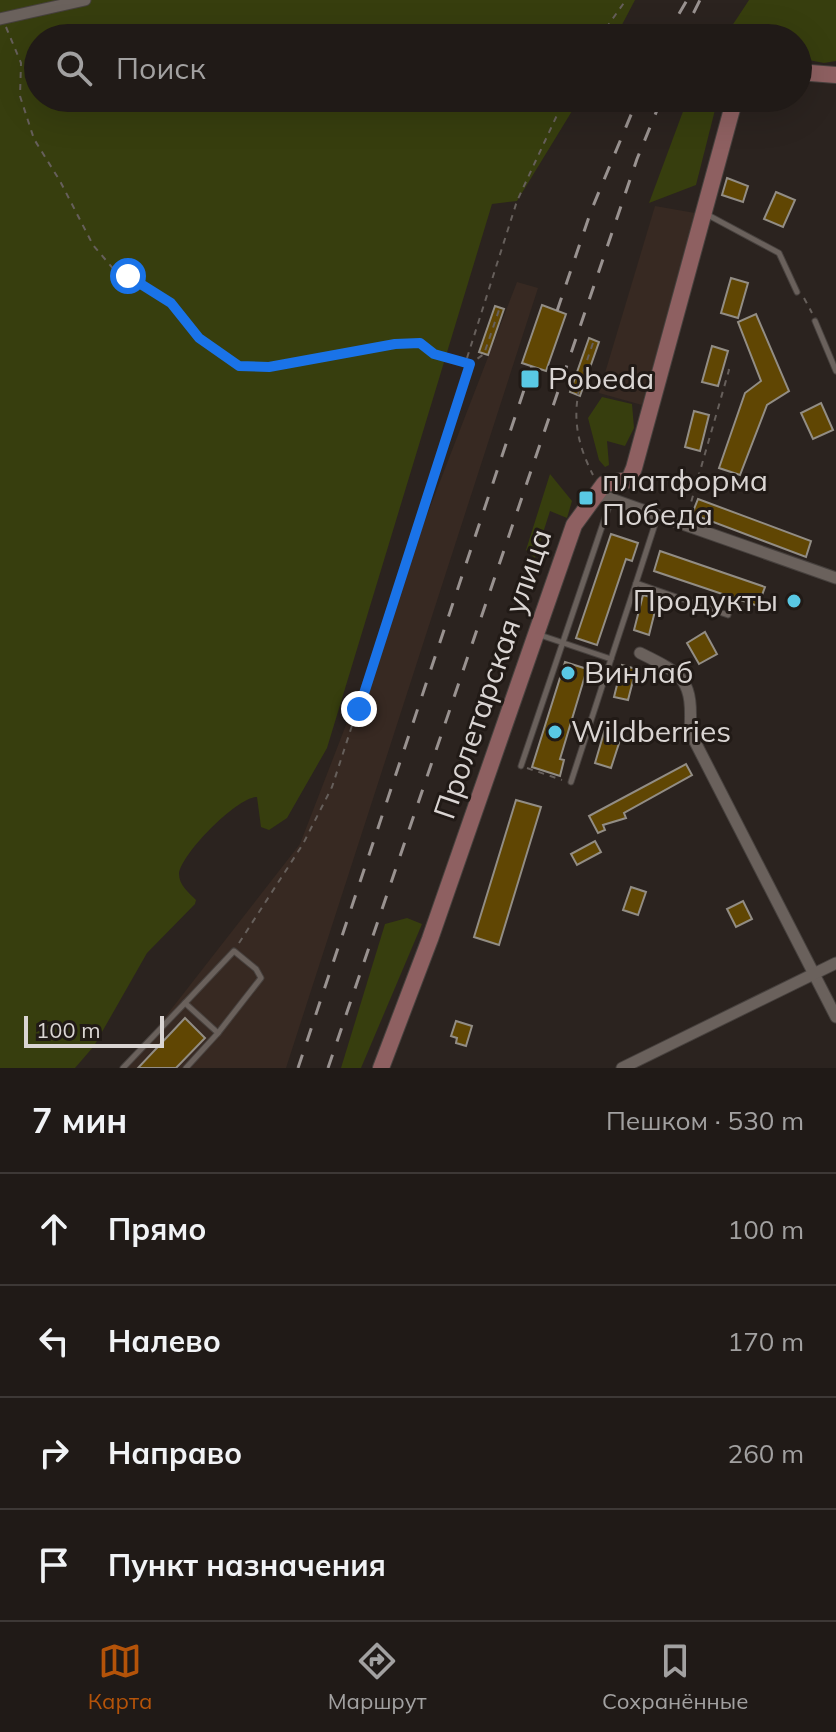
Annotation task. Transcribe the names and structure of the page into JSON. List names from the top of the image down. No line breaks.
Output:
{"streets":{"main road":["Пролетарская улица"]},"places":{"transit":["Pobeda","платформа Победа"],"other":["Продукты","Винлаб","Wildberries"]},"scale_bar":"100 m","page":{"search":"Поиск","scale":"100 m","heading":["7 мин","Пешком · 530 m"],"list":[["Прямо","100 m"],["Налево","170 m"],["Направо","260 m"],"Пункт назначения"],"nav":["Карта","Маршрут","Сохранённые"]}}
